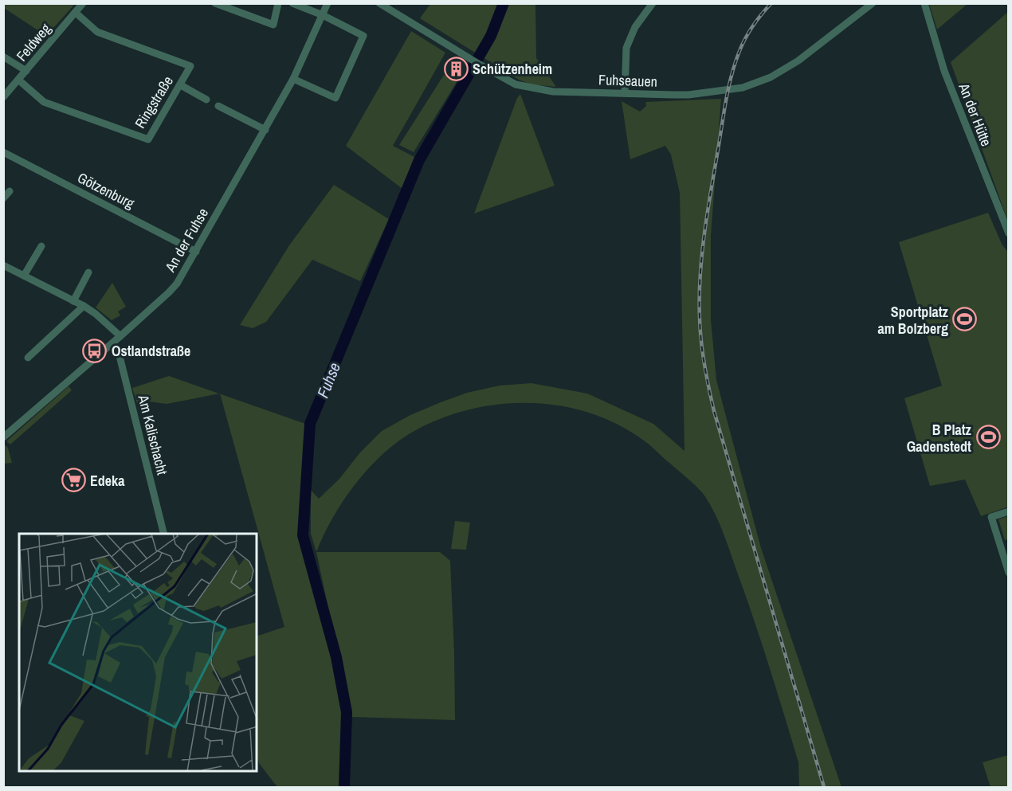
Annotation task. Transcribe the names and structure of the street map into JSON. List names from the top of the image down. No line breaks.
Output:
{"streets":{"street":["Feldweg","Fuhseauen","Ringstraße","An der Hütte","Götzenburg","An der Fuhse","Am Kalischacht"]},"crossings":[["Feldweg","Ringstraße"],["Götzenburg","An der Fuhse"],["An der Fuhse","Am Kalischacht"]],"water":["Fuhse"],"places":{"building":["Schützenheim"],"sports":["Sportplatz am Bolzberg","B Platz Gadenstedt"],"bus stop":["Ostlandstraße"],"supermarket":["Edeka"]}}
